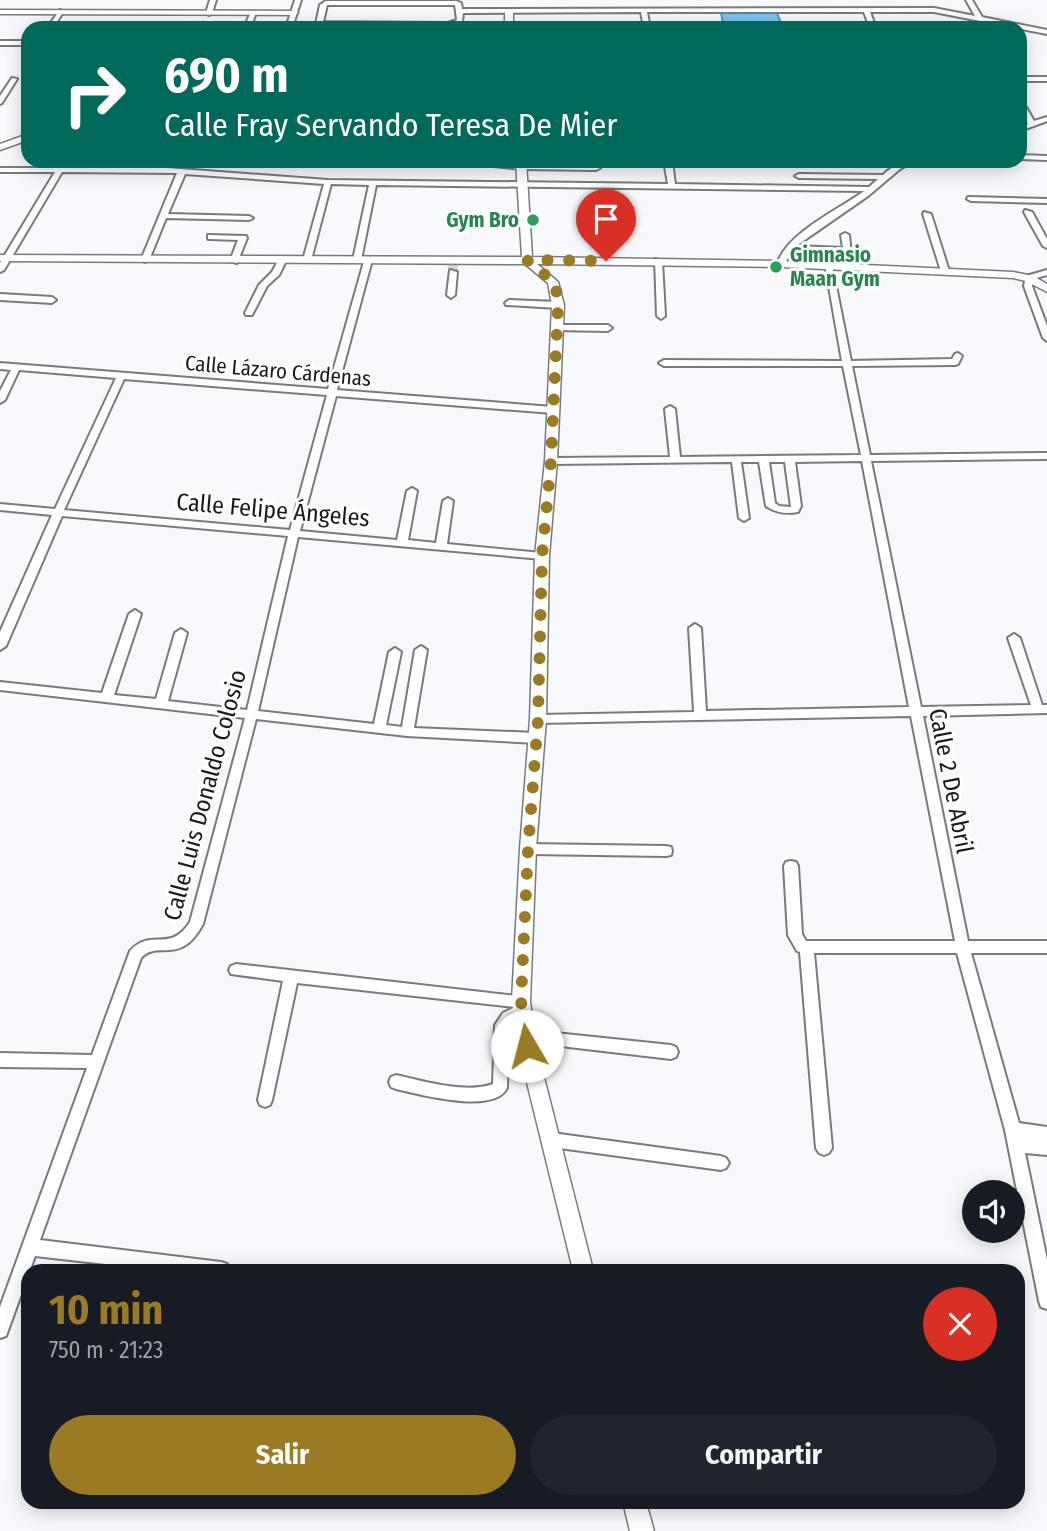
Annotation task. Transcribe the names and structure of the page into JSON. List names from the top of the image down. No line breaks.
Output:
{"streets":{"street":["Calle Lázaro Cárdenas","Calle Felipe Ángeles","Calle 2 De Abril","Calle Luis Donaldo Colosio"]},"crossings":[["Calle Lázaro Cárdenas","Calle Luis Donaldo Colosio"],["Calle Felipe Ángeles","Calle Luis Donaldo Colosio"]],"places":["Gym Bro","Gimnasio Maan Gym"],"page":{"turn":["690 m","Calle Fray Servando Teresa De Mier"],"heading":["10 min","750 m · 21:23"],"buttons":["Salir","Compartir"]}}
